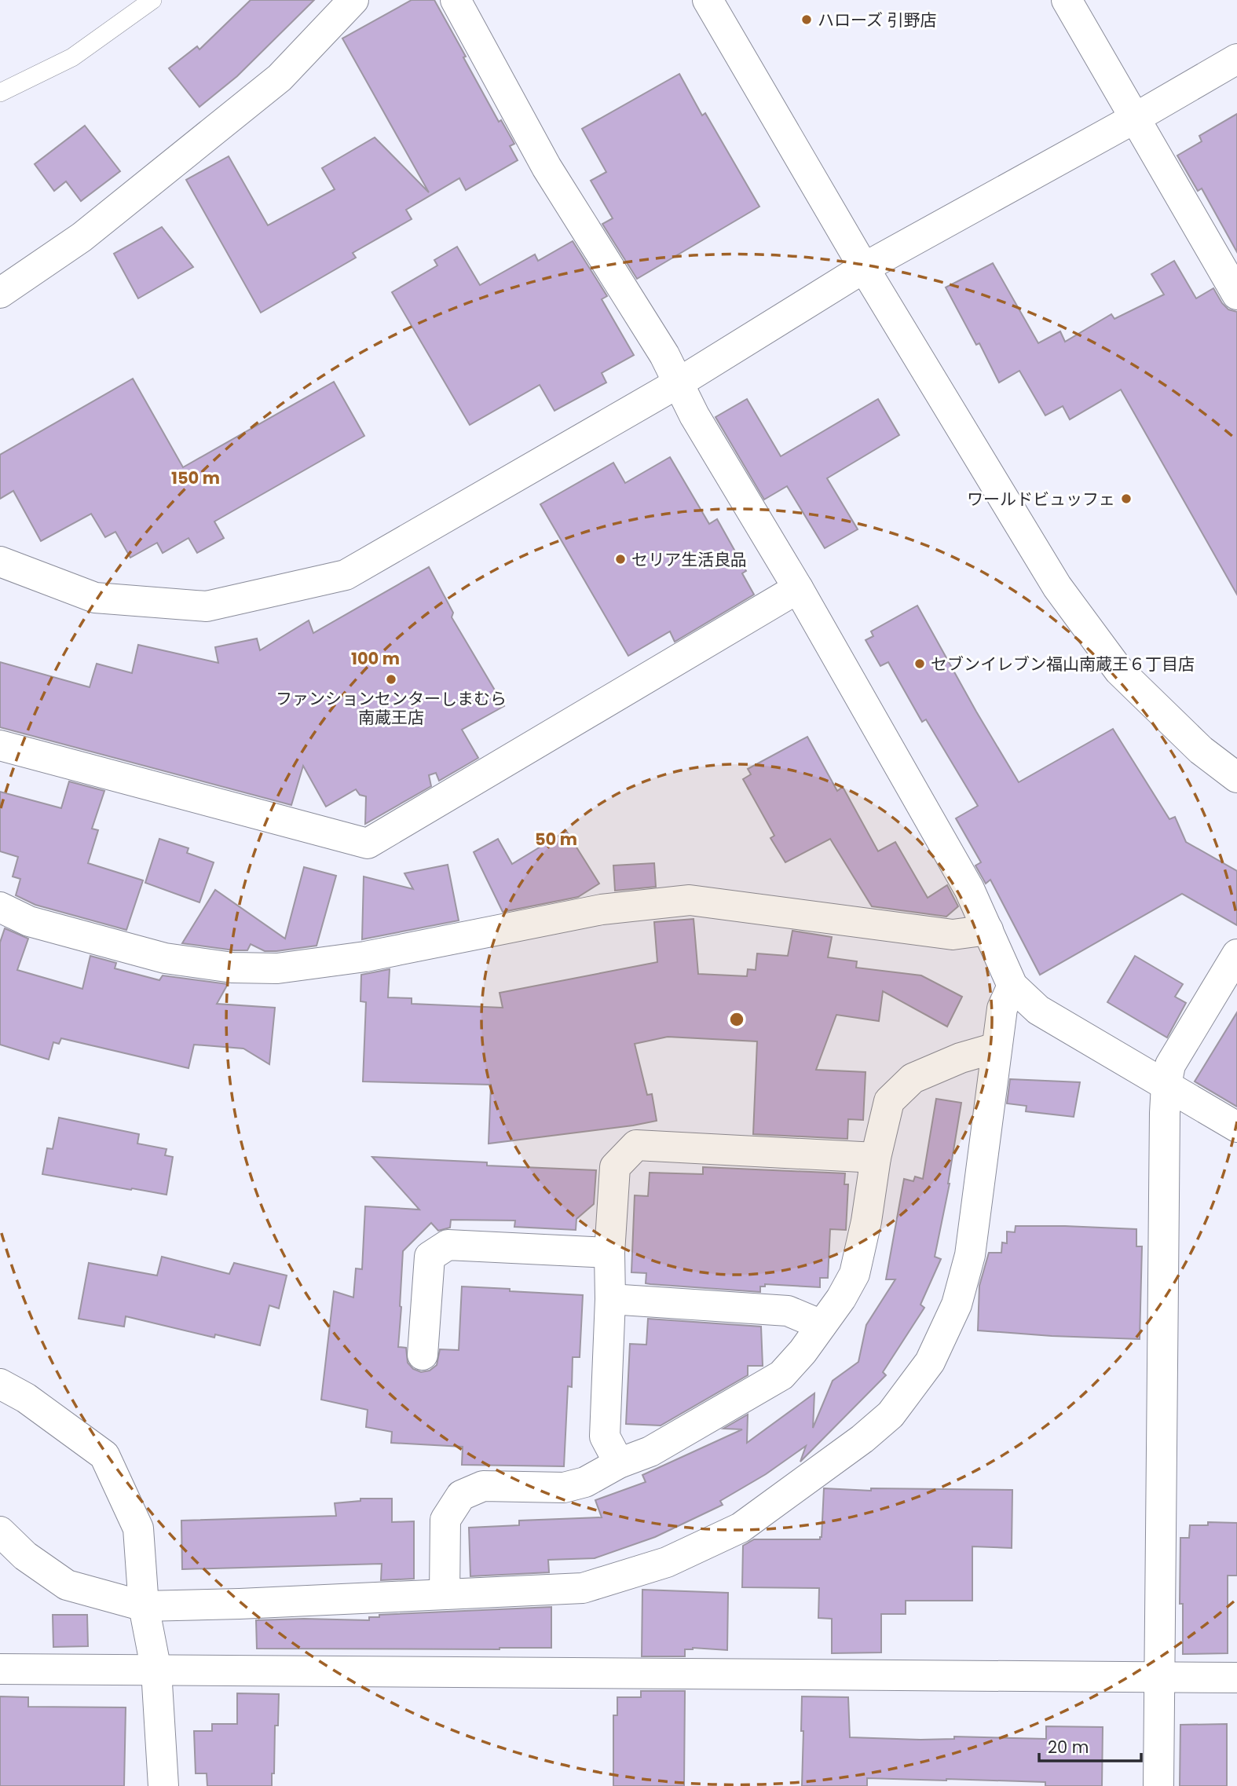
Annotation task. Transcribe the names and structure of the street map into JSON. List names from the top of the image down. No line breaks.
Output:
{"places":["ハローズ 引野店","ワールドビュッフェ","セリア生活良品","セブンイレブン福山南蔵王６丁目店","ファンションセンターしまむら 南蔵王店"],"scale_bar":"20 m","rings":["150 m","100 m","50 m"]}
